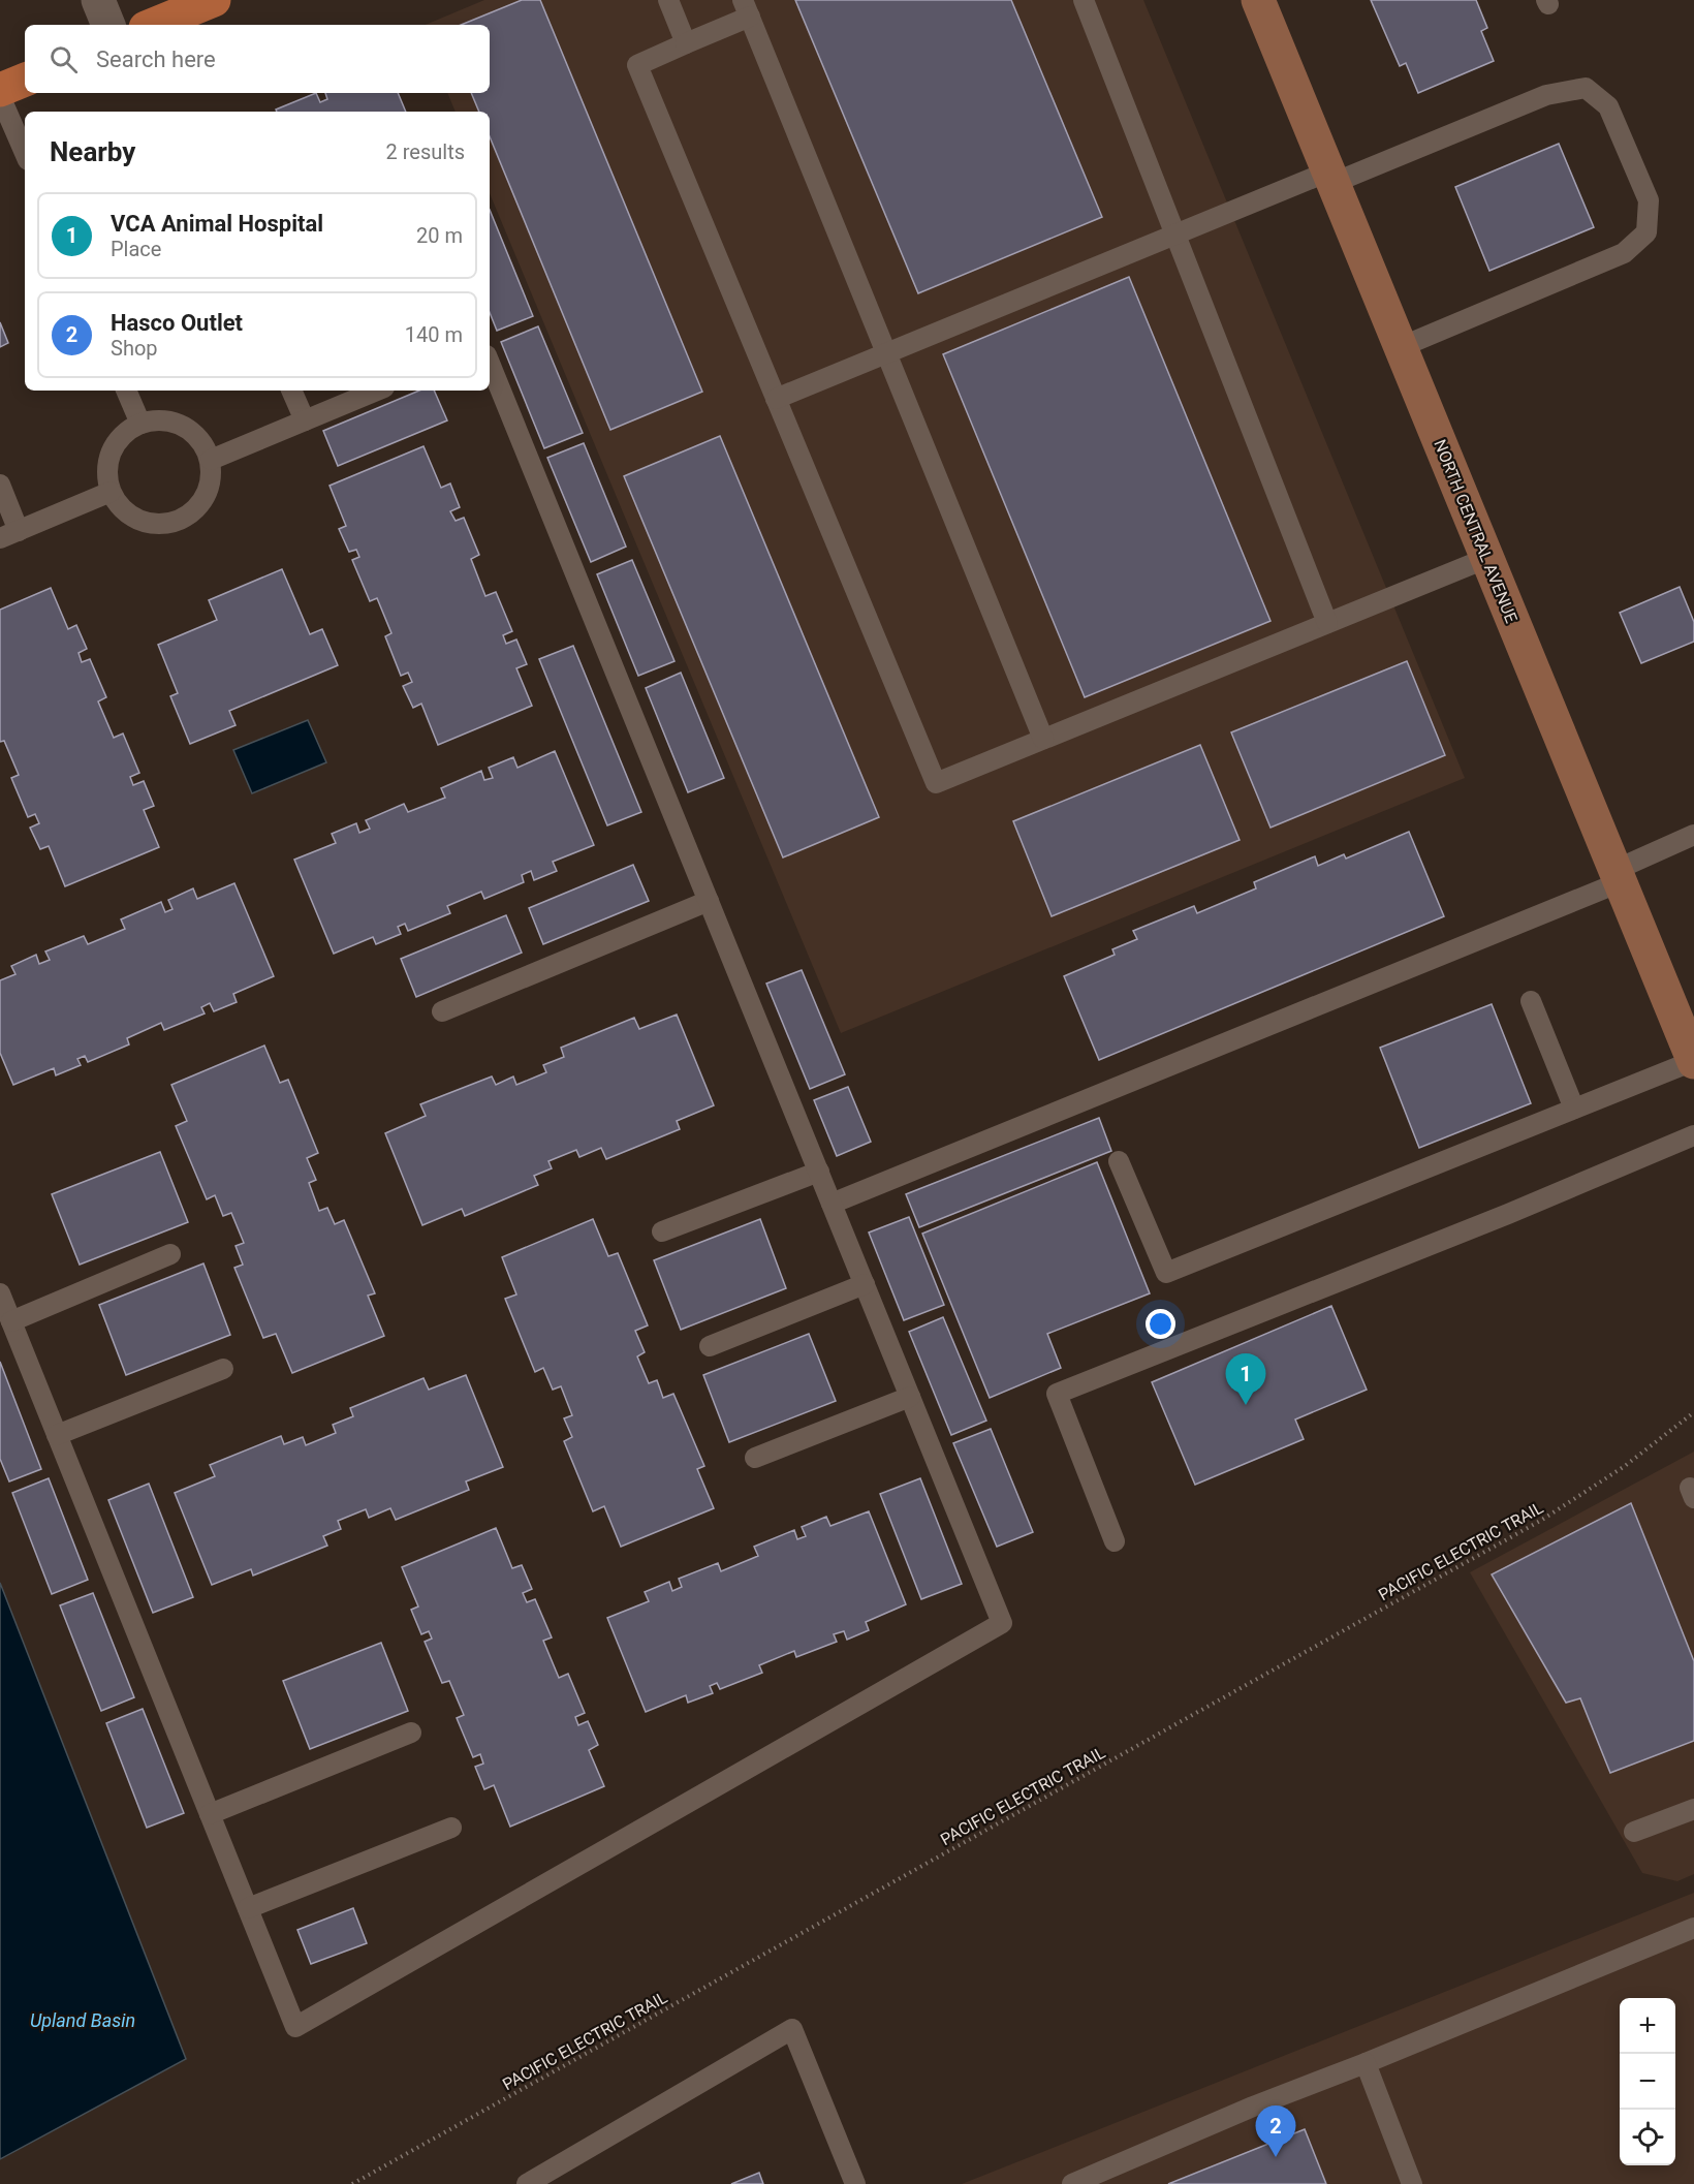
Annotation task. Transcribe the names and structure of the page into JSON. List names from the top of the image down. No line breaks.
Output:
{"streets":{"main road":["NORTH CENTRAL AVENUE"],"path":["PACIFIC ELECTRIC TRAIL"]},"water":["Upland Basin"],"page":{"search":"Search here","heading":["Nearby","2 results"],"list":[{"mark":"1","name":"VCA Animal Hospital","note":"Place","value":"20 m"},{"mark":"2","name":"Hasco Outlet","note":"Shop","value":"140 m"}],"pins":["1","2"],"map_buttons":["+","−"]}}
